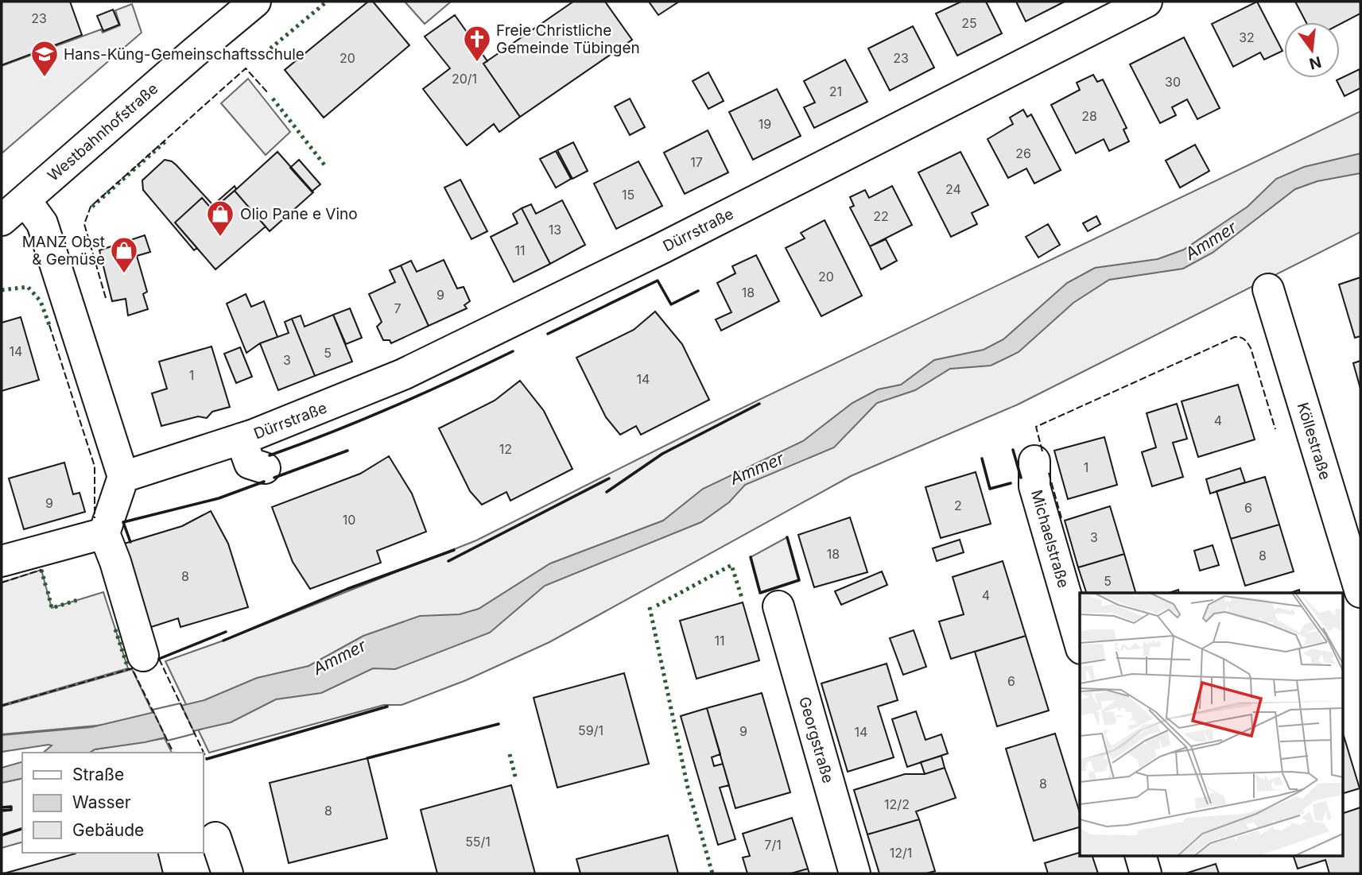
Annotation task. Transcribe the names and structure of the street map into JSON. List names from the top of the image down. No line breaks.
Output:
{"streets":{"street":["Westbahnhofstraße","Dürrstraße","Köllestraße","Michaelstraße","Georgstraße"]},"water":["Ammer"],"places":{"church":["Freie Christliche Gemeinde Tübingen"],"school or university":["Hans-Küng-Gemeinschaftsschule"],"shop":["Olio Pane e Vino","MANZ Obst & Gemüse"]},"house_numbers":["23","25","32","20","23","20/1","30","21","28","19","26","17","24","15","22","13","11","20","18","9","7","14","5","3","1","14","4","12","1","9","2","6","10","3","18","8","8","5","4","11","6","59/1","9","14","8","12/2","8","55/1","7/1","12/1"],"legend":["Straße","Wasser","Gebäude"],"north":"bottom"}
